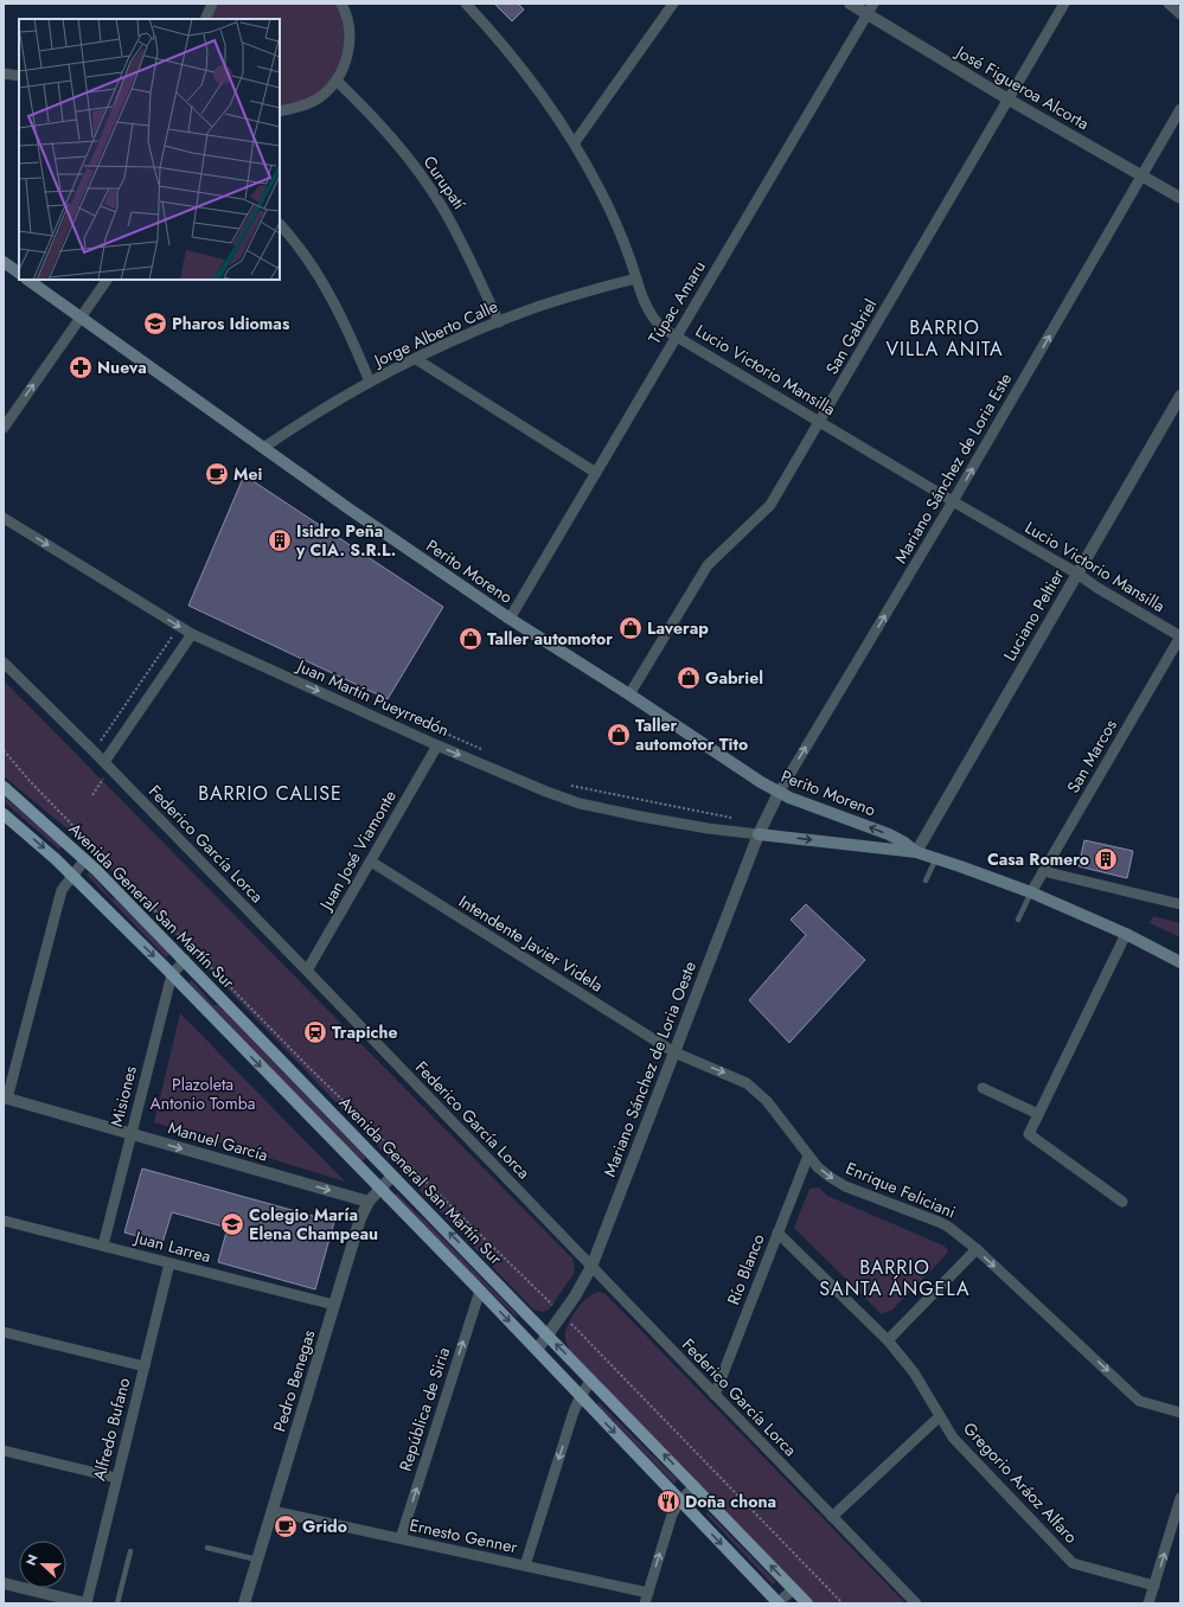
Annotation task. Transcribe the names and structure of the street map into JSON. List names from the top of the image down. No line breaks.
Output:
{"streets":{"main road":["Perito Moreno","Avenida General San Martín Sur"],"street":["José Figueroa Alcorta","Curupatí","Túpac Amaru","Jorge Alberto Calle","San Gabriel","Lucio Victorio Mansilla","Mariano Sánchez de Loria Este","Luciano Peltier","Juan Martín Pueyrredón","San Marcos","Federico García Lorca","Juan José Viamonte","Intendente Javier Videla","Mariano Sánchez de Loria Oeste","Misiones","Manuel García","Enrique Feliciani","Juan Larrea","Río Blanco","Pedro Benegas","República de Siria","Alfredo Bufano","Gregorio Aráoz Alfaro","Ernesto Genner"]},"crossings":[["José Figueroa Alcorta","Túpac Amaru"],["José Figueroa Alcorta","San Gabriel"],["José Figueroa Alcorta","Mariano Sánchez de Loria Este"],["Curupatí","Jorge Alberto Calle"],["Túpac Amaru","Lucio Victorio Mansilla"],["Túpac Amaru","Perito Moreno"],["Jorge Alberto Calle","Lucio Victorio Mansilla"],["Jorge Alberto Calle","Perito Moreno"],["San Gabriel","Lucio Victorio Mansilla"],["San Gabriel","Perito Moreno"],["Lucio Victorio Mansilla","Mariano Sánchez de Loria Este"],["Lucio Victorio Mansilla","Luciano Peltier"],["Lucio Victorio Mansilla","San Marcos"],["Mariano Sánchez de Loria Este","Perito Moreno"],["Mariano Sánchez de Loria Este","Mariano Sánchez de Loria Oeste"],["Perito Moreno","Luciano Peltier"],["Perito Moreno","Juan Martín Pueyrredón"],["Perito Moreno","San Marcos"],["Perito Moreno","Mariano Sánchez de Loria Oeste"],["Juan Martín Pueyrredón","Juan José Viamonte"],["Juan Martín Pueyrredón","Mariano Sánchez de Loria Oeste"],["Federico García Lorca","Juan José Viamonte"],["Federico García Lorca","Mariano Sánchez de Loria Oeste"],["Federico García Lorca","Río Blanco"],["Juan José Viamonte","Intendente Javier Videla"],["Avenida General San Martín Sur","Mariano Sánchez de Loria Oeste"],["Avenida General San Martín Sur","Misiones"],["Avenida General San Martín Sur","Pedro Benegas"],["Avenida General San Martín Sur","República de Siria"],["Intendente Javier Videla","Mariano Sánchez de Loria Oeste"],["Intendente Javier Videla","Enrique Feliciani"],["Mariano Sánchez de Loria Oeste","Enrique Feliciani"],["Misiones","Manuel García"],["Misiones","Juan Larrea"],["Manuel García","Pedro Benegas"],["Enrique Feliciani","Río Blanco"],["Juan Larrea","Pedro Benegas"],["Juan Larrea","Alfredo Bufano"],["Río Blanco","Gregorio Aráoz Alfaro"],["Pedro Benegas","Ernesto Genner"],["República de Siria","Ernesto Genner"]],"one_way":["Mariano Sánchez de Loria Este","Juan Martín Pueyrredón","Manuel García","Enrique Feliciani","República de Siria"],"districts":["BARRIO VILLA ANITA","BARRIO CALISE","BARRIO SANTA ÁNGELA"],"parks":["Plazoleta Antonio Tomba"],"places":{"school or university":["Pharos Idiomas","Colegio María Elena Champeau"],"pharmacy":["Nueva"],"cafe":["Mei","Grido"],"building":["Isidro Peña y CIA. S.R.L.","Casa Romero"],"shop":["Laverap","Taller automotor","Gabriel","Taller automotor Tito"],"station":["Trapiche"],"restaurant":["Doña chona"]},"north":"left"}
